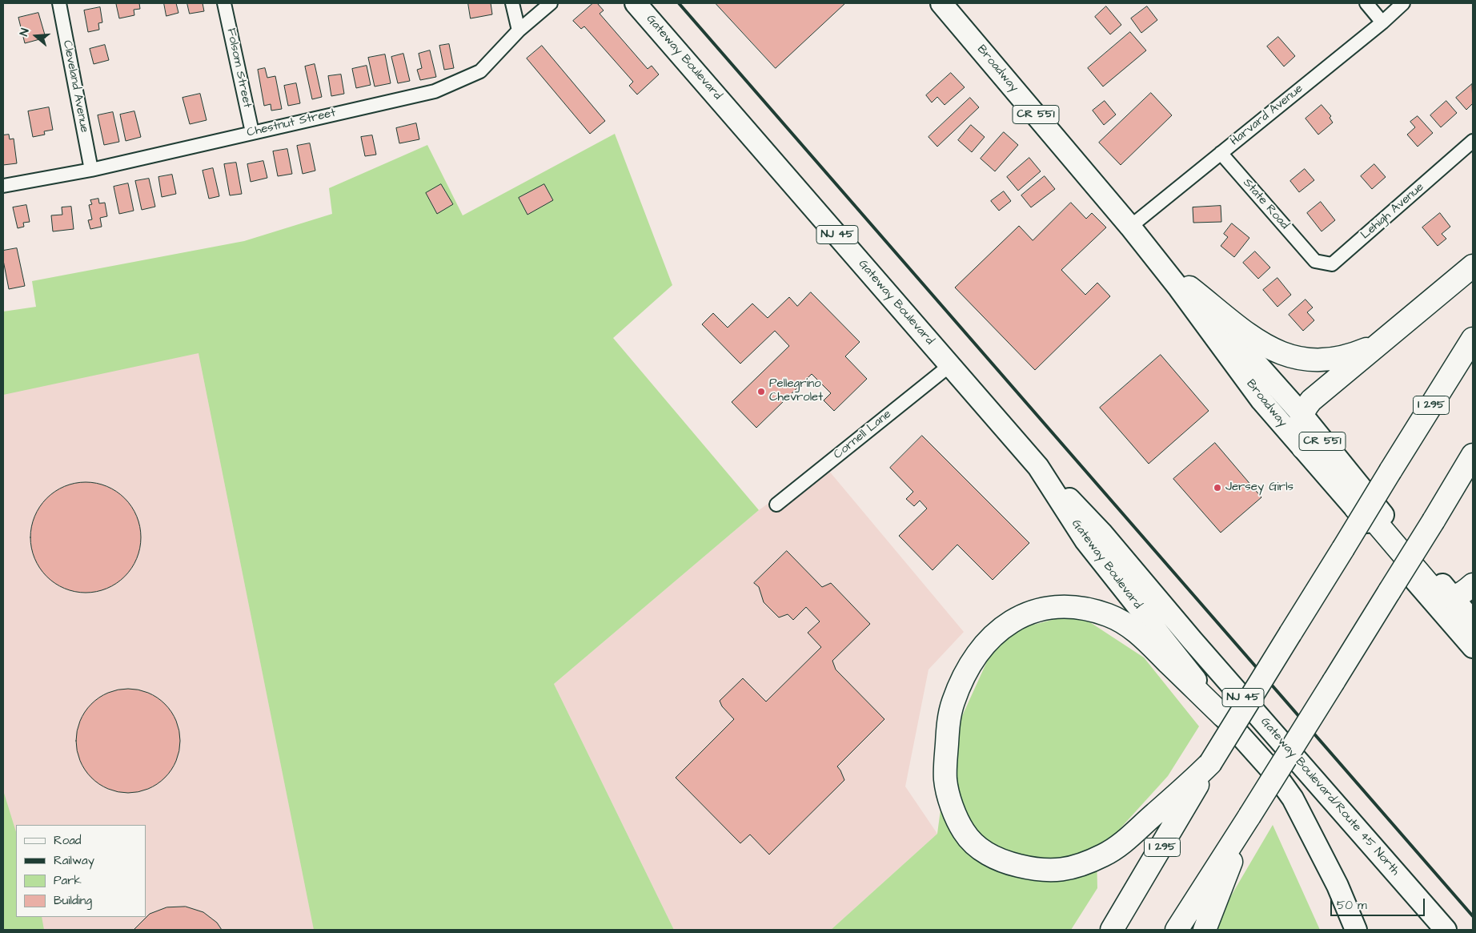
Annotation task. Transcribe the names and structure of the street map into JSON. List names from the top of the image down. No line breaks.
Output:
{"streets":{"highway":["I 295"],"main road":["Gateway Boulevard","Broadway","CR 551","NJ 45","Gateway Boulevard/Route 45 North"],"street":["Folsom Street","Cleveland Avenue","Harvard Avenue","Chestnut Street","State Road","Lehigh Avenue","Cornell Lane"]},"crossings":[["Gateway Boulevard","NJ 45"],["Gateway Boulevard","Cornell Lane"],["Gateway Boulevard","Gateway Boulevard/Route 45 North"],["Folsom Street","Chestnut Street"],["Broadway","Harvard Avenue"],["Cleveland Avenue","Chestnut Street"],["Harvard Avenue","State Road"],["State Road","Lehigh Avenue"]],"places":["Pellegrino Chevrolet","Jersey Girls"],"legend":["Road","Railway","Park","Building"],"scale_bar":"50 m","north":"left"}
